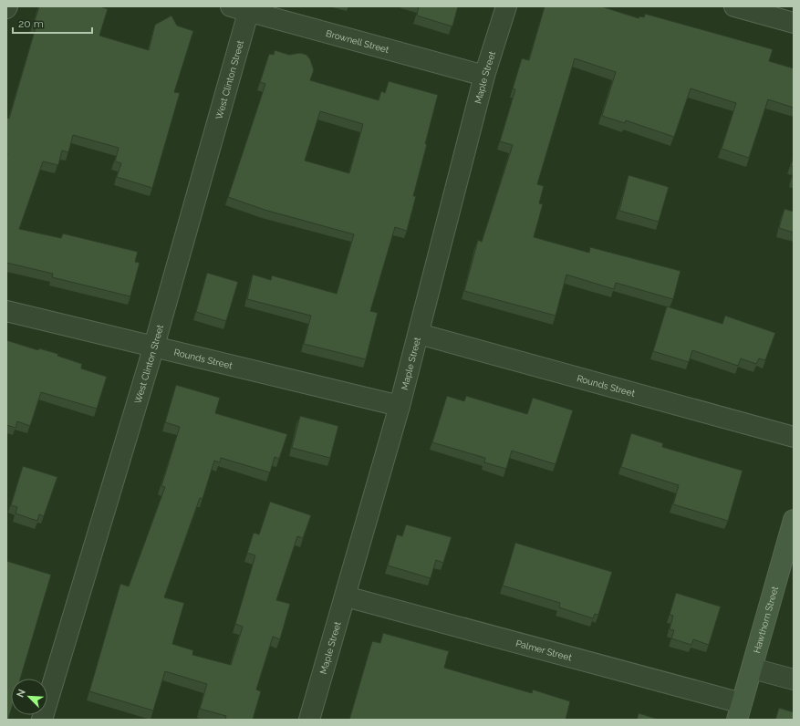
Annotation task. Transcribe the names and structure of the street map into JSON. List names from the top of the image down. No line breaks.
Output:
{"streets":{"main road":["Hawthorn Street"],"street":["Brownell Street","Maple Street","West Clinton Street","Rounds Street","Palmer Street"]},"crossings":[["Brownell Street","Maple Street"],["Brownell Street","West Clinton Street"],["Maple Street","Rounds Street"],["Maple Street","Palmer Street"],["West Clinton Street","Rounds Street"],["Hawthorn Street","Palmer Street"]],"scale_bar":"20 m","north":"top left"}
